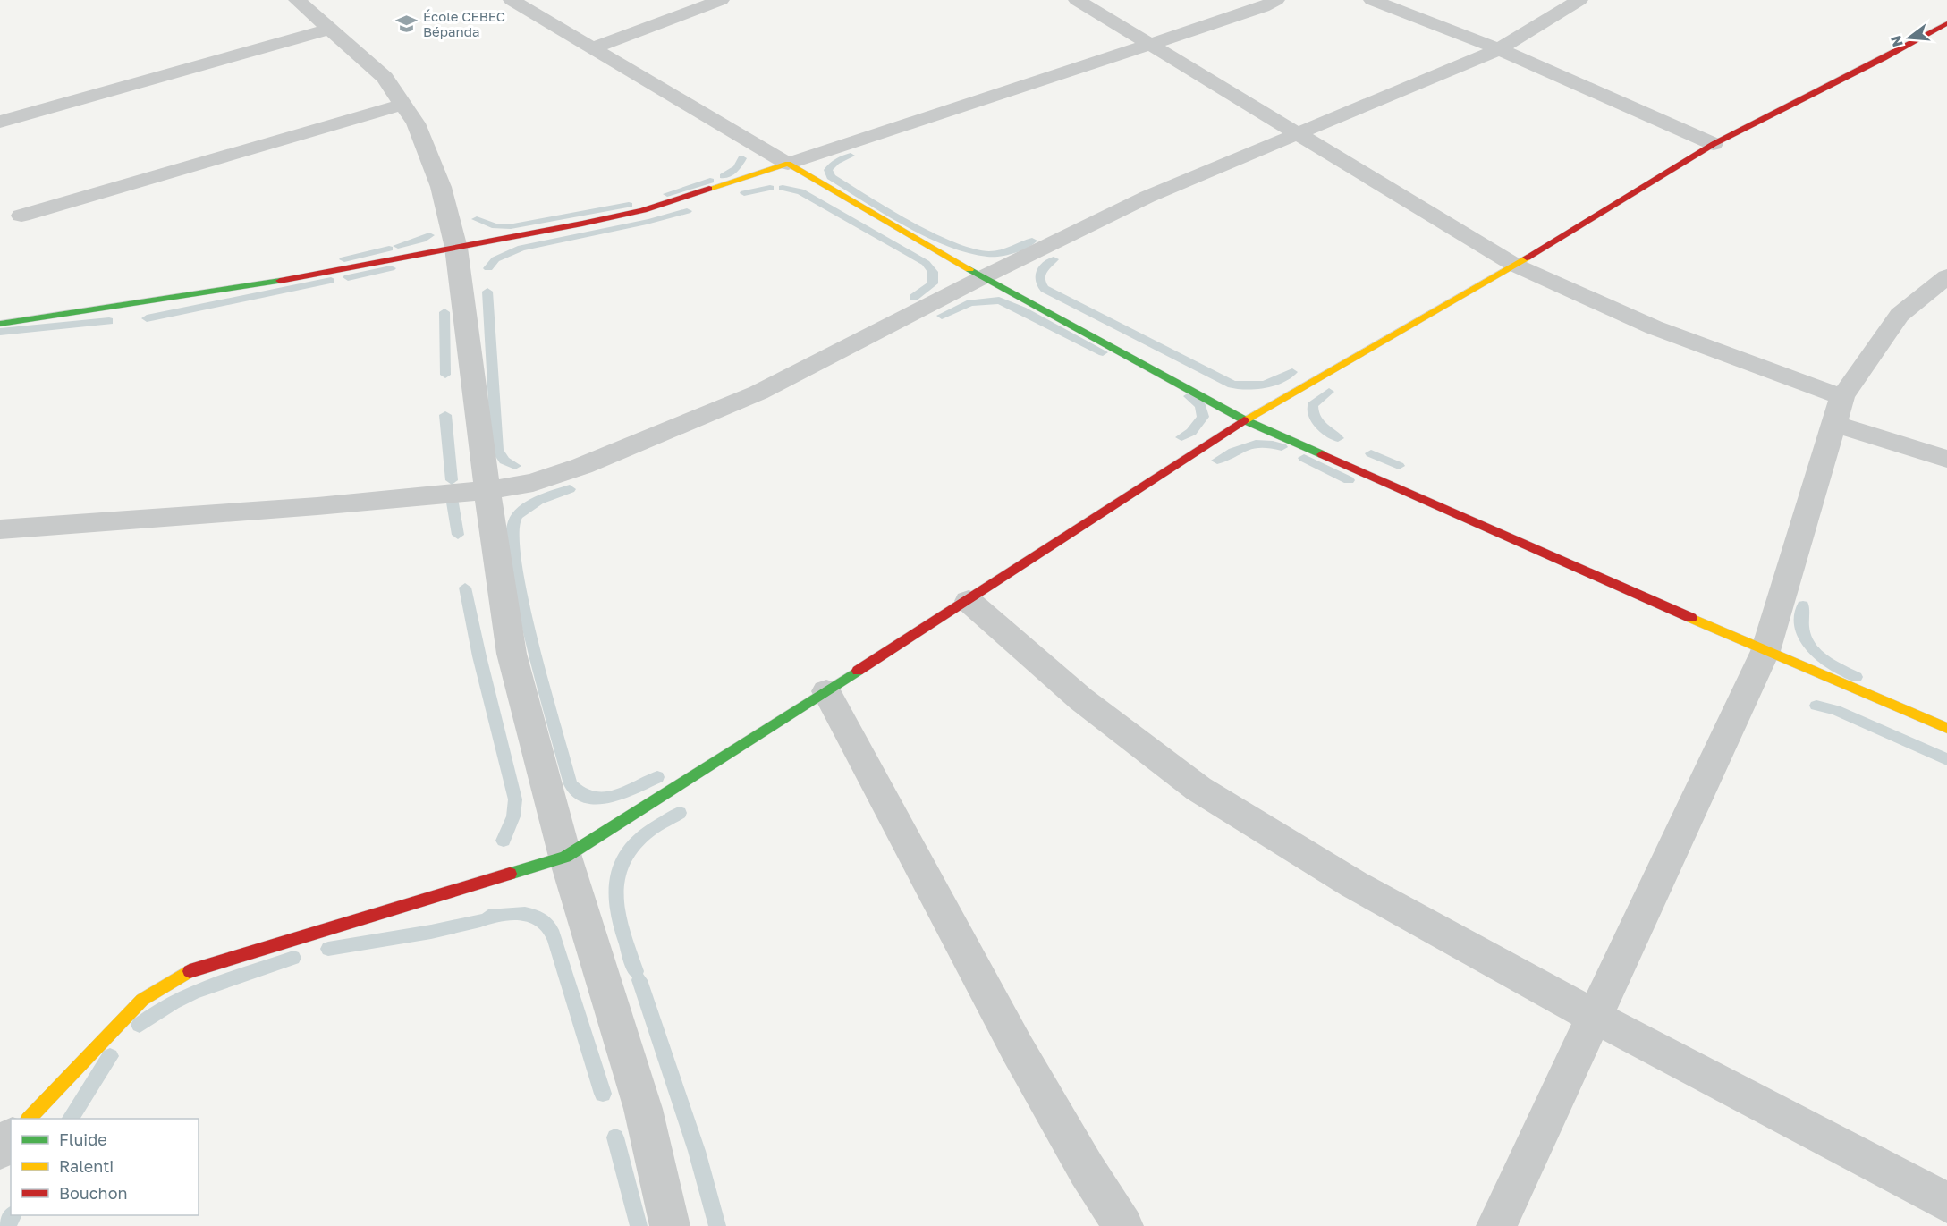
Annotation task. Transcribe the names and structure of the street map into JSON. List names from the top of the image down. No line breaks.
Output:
{"places":{"school or university":["École CEBEC Bépanda"]},"legend":["Fluide","Ralenti","Bouchon"],"north":"left"}
